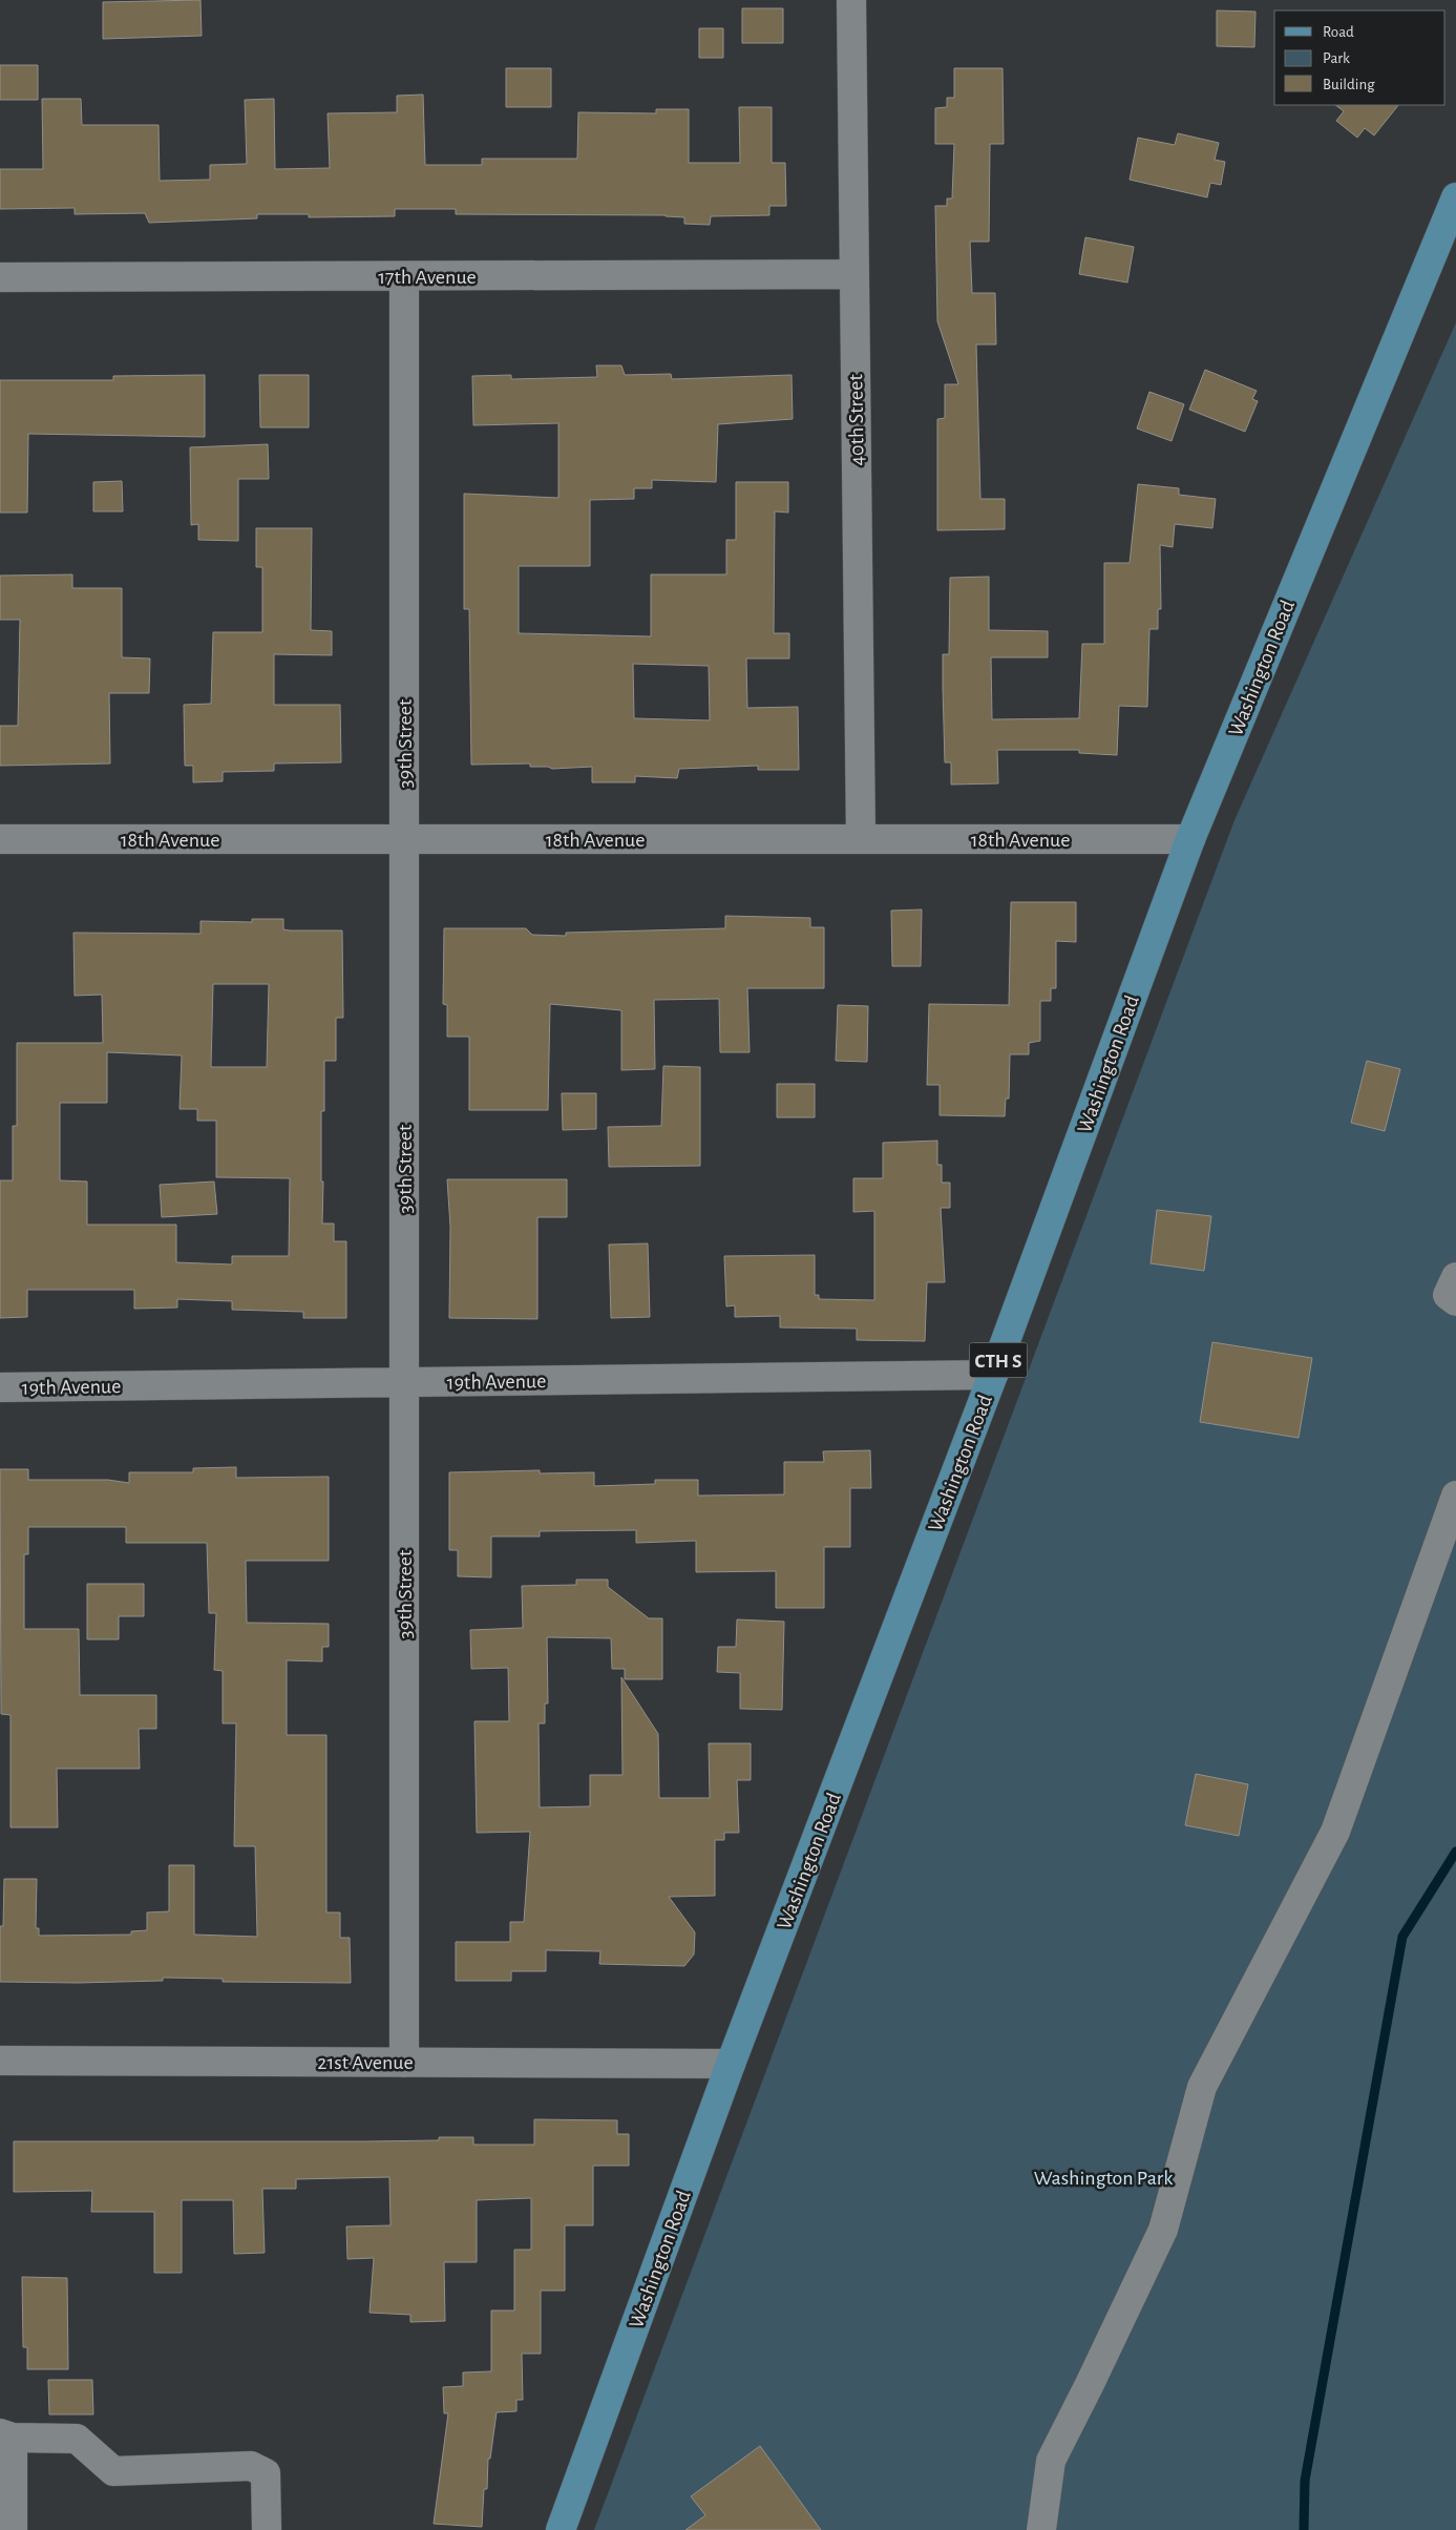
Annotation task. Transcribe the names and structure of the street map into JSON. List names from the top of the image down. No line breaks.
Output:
{"streets":{"main road":["Washington Road","CTH S"],"street":["17th Avenue","40th Street","39th Street","18th Avenue","19th Avenue","21st Avenue"]},"crossings":[["17th Avenue","40th Street"],["17th Avenue","39th Street"],["40th Street","18th Avenue"],["Washington Road","18th Avenue"],["Washington Road","19th Avenue"],["Washington Road","21st Avenue"],["39th Street","18th Avenue"],["39th Street","19th Avenue"],["39th Street","21st Avenue"]],"parks":["Washington Park"],"legend":["Road","Park","Building"]}
